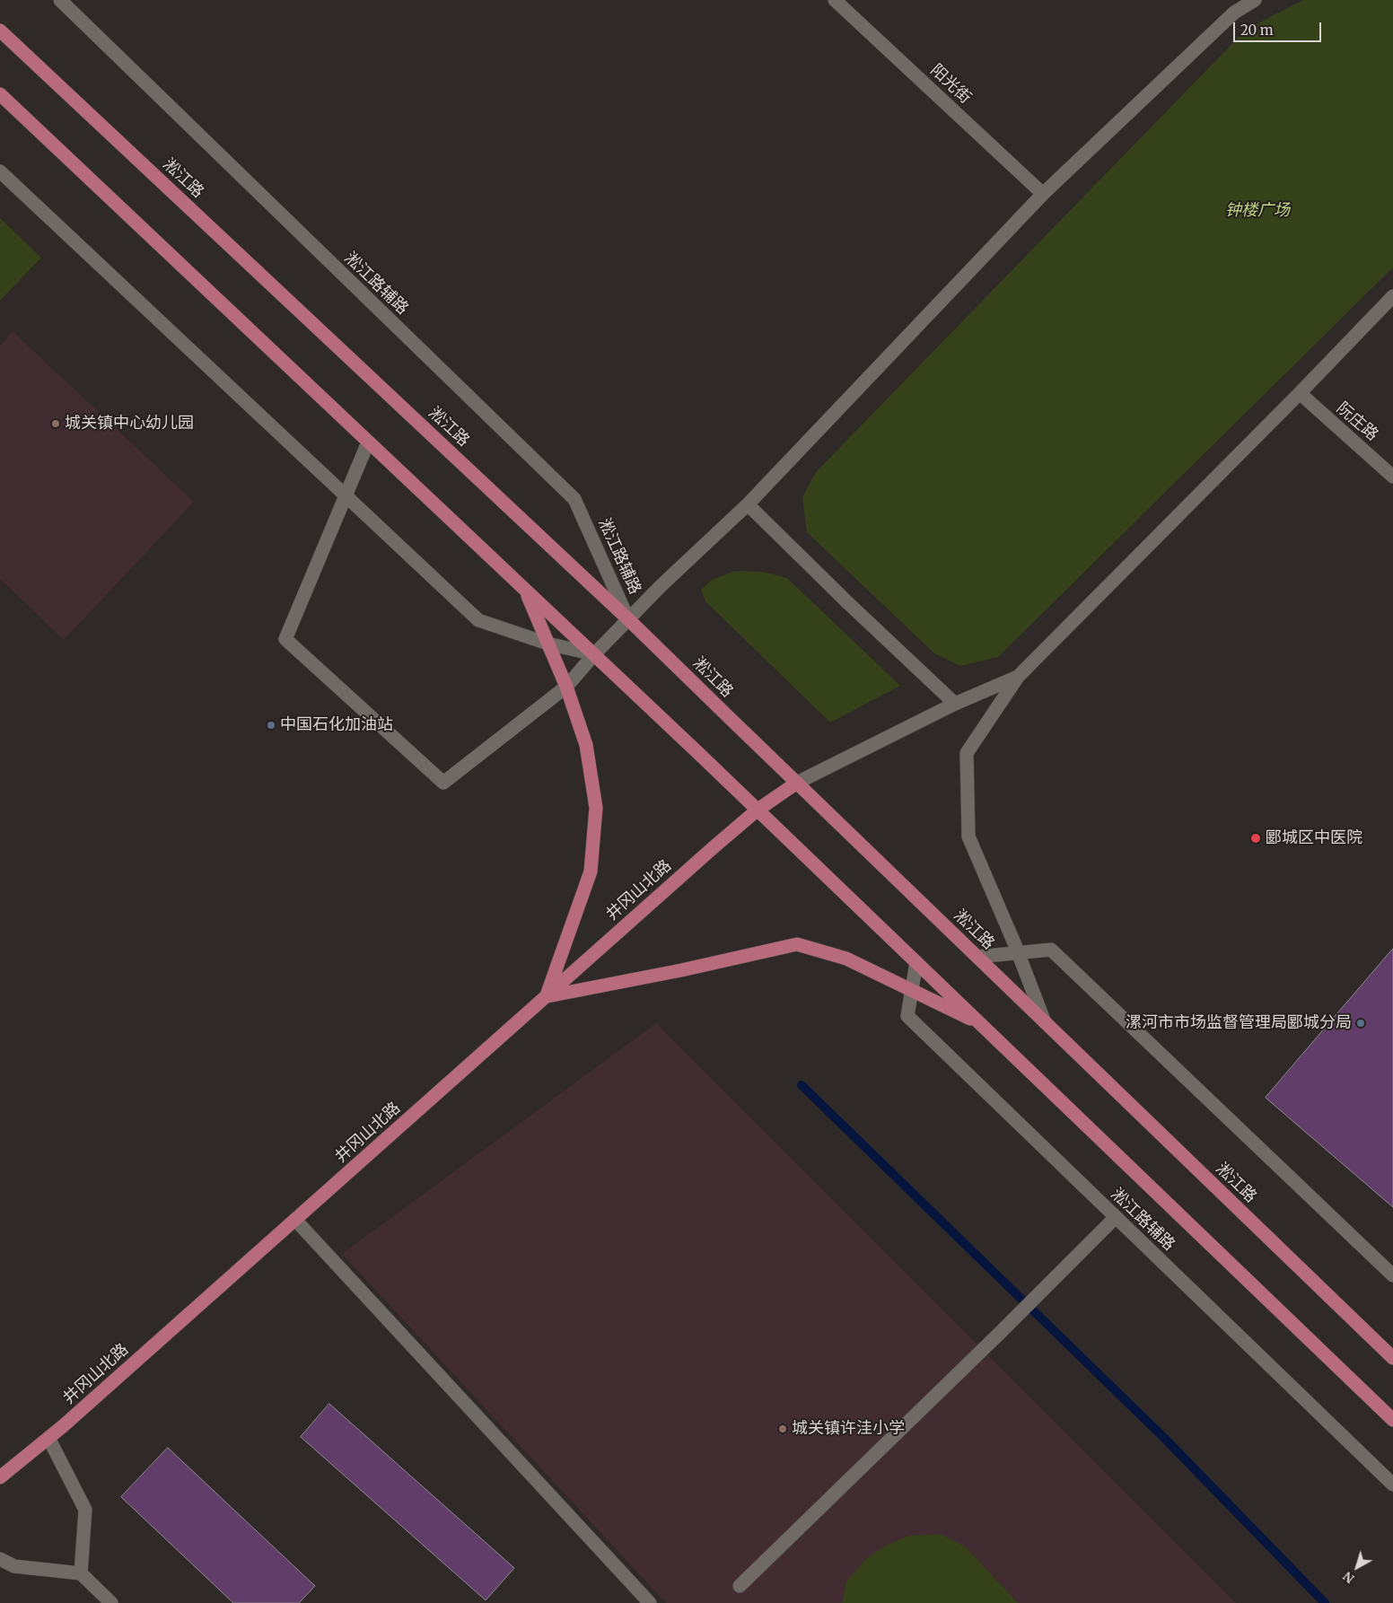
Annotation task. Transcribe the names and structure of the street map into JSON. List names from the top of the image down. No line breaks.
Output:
{"streets":{"main road":["淞江路","井冈山北路"],"street":["阳光街","淞江路辅路","阮庄路"]},"crossings":[["淞江路","淞江路辅路"],["淞江路","井冈山北路"]],"parks":["钟楼广场"],"places":["城关镇中心幼儿园","中国石化加油站","郾城区中医院","漯河市市场监督管理局郾城分局","城关镇许洼小学"],"scale_bar":"20 m","north":"bottom left"}
